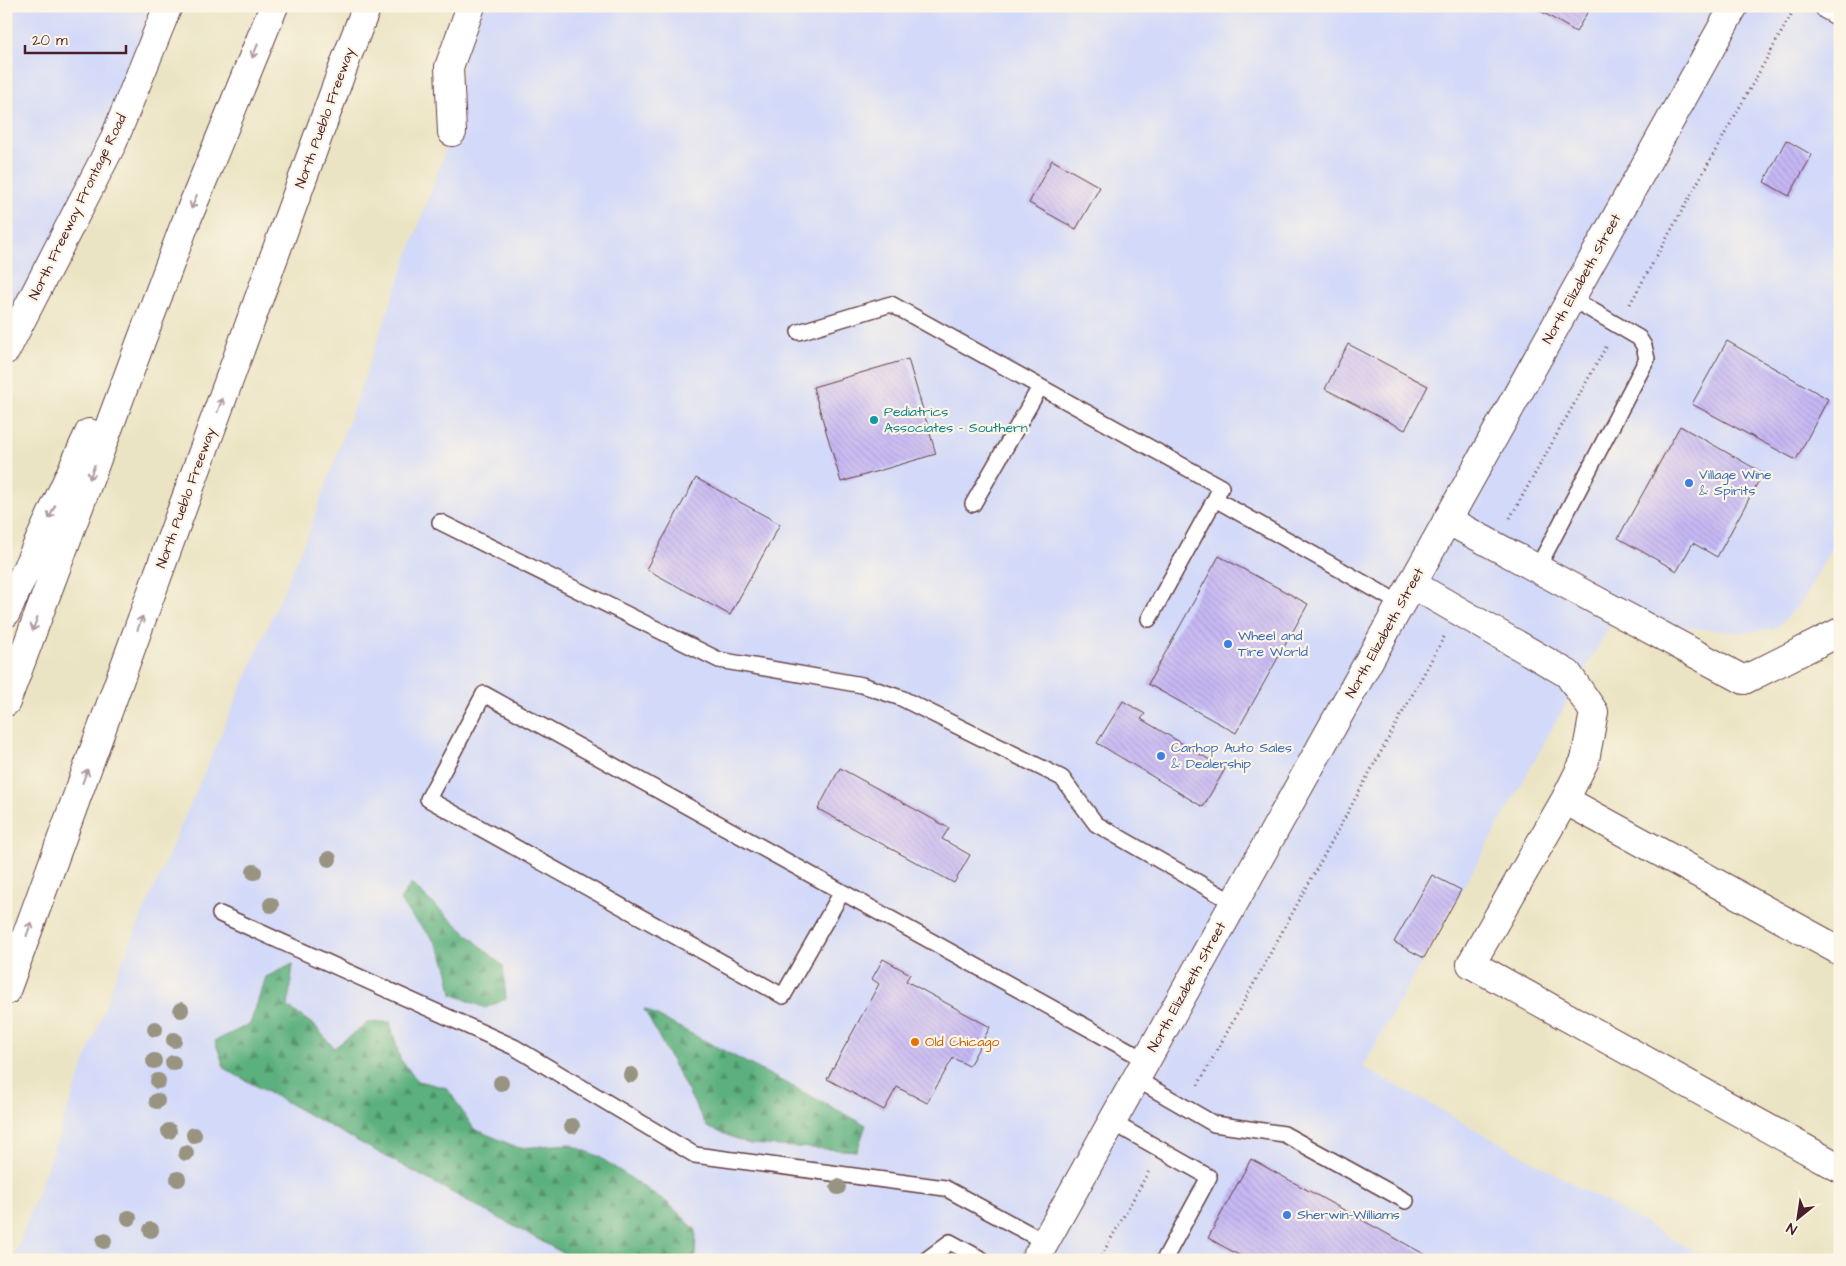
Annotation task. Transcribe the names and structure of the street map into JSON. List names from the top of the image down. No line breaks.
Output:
{"streets":{"main road":["North Pueblo Freeway","North Freeway Frontage Road","North Elizabeth Street"]},"places":["Pediatrics Associates - Southern","Village Wine & Spirits","Wheel and Tire World","Carhop Auto Sales & Dealership","Old Chicago","Sherwin-Williams"],"scale_bar":"20 m","north":"bottom left"}
